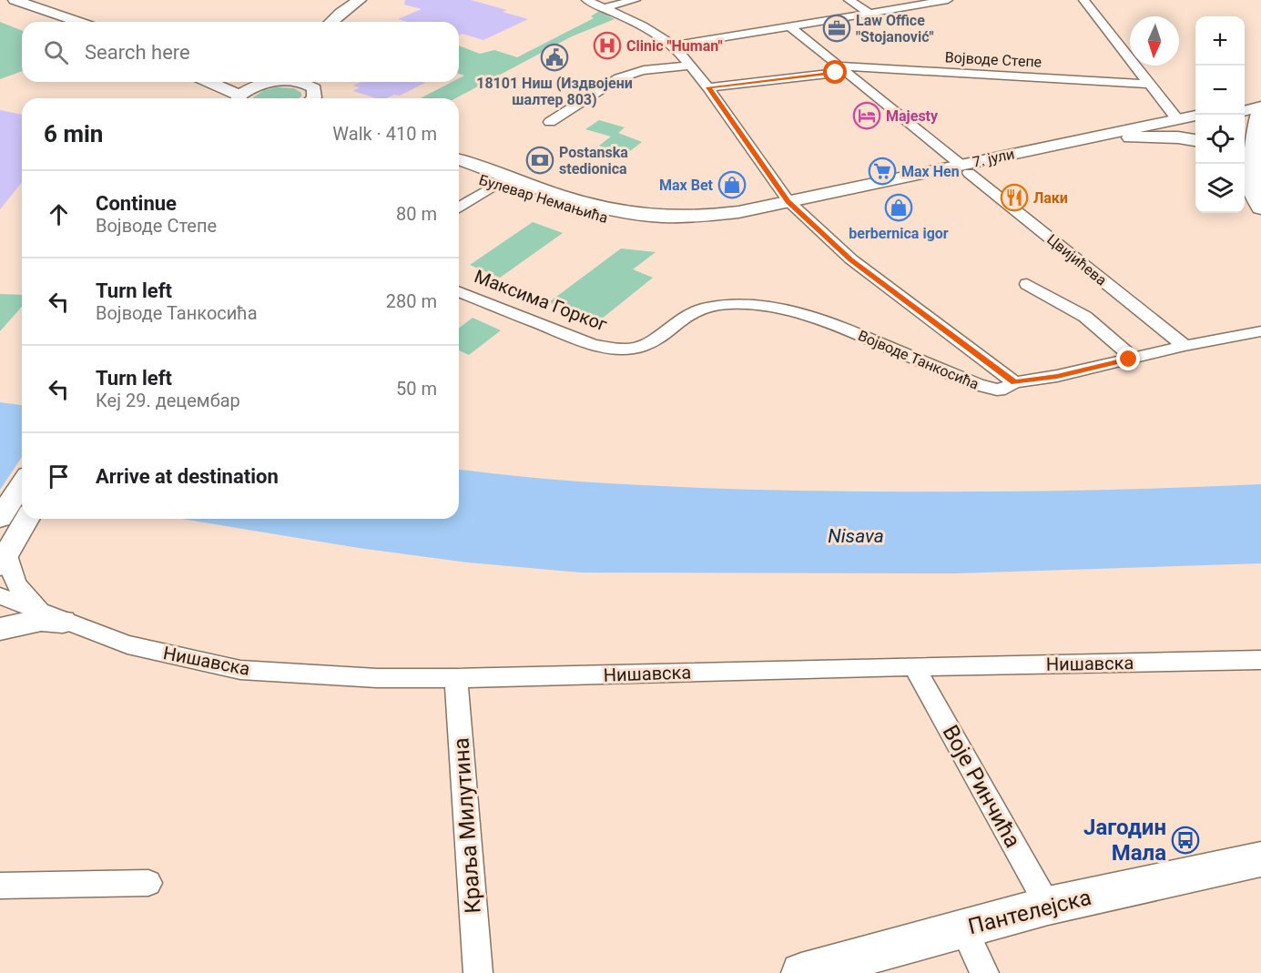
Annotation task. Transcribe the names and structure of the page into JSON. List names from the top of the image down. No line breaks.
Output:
{"streets":{"main road":["Пантелејска"],"street":["Војводе Степе","7. јули","Булевар Немањића","Цвијићева","Максима Горког","Војводе Танкосића","Нишавска","Воје Ринчића","Краља Милутина"]},"crossings":[["Војводе Степе","Цвијићева"],["Војводе Степе","Војводе Танкосића"],["7. јули","Булевар Немањића"],["7. јули","Цвијићева"],["7. јули","Војводе Танкосића"],["Булевар Немањића","Војводе Танкосића"],["Максима Горког","Војводе Танкосића"],["Нишавска","Воје Ринчића"],["Нишавска","Краља Милутина"],["Воје Ринчића","Пантелејска"]],"water":["Nisava"],"places":{"office":["Law Office \"Stojanović\""],"hospital":["Clinic \"Human\""],"public building":["18101 Ниш (Издвојени шалтер 803)"],"hotel":["Majesty"],"bank":["Postanska stedionica"],"supermarket":["Max Hen"],"shop":["Max Bet","berbernica igor"],"restaurant":["Лаки"],"bus stop":["Јагодин Мала"]},"north":"bottom","page":{"map_buttons":["+","−"],"search":"Search here","heading":["6 min","Walk · 410 m"],"list":[["Continue","Војводе Степе","80 m"],["Turn left","Војводе Танкосића","280 m"],["Turn left","Кеј 29. децембар","50 m"],"Arrive at destination"]}}
